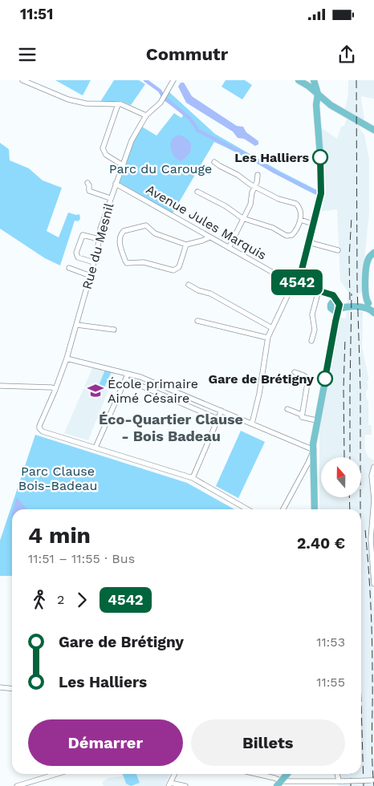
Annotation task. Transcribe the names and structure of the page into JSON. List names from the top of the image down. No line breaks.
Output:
{"streets":{"main road":["Avenue Jules Marquis"],"street":["Rue du Mesnil"]},"crossings":[["Avenue Jules Marquis","Rue du Mesnil"]],"districts":["Éco-Quartier Clause - Bois Badeau"],"parks":["Parc du Carouge","Parc Clause Bois-Badeau"],"places":{"other":["Les Halliers","Gare de Brétigny"],"school or university":["École primaire Aimé Césaire"]},"lines":["bus line 4542"],"north":"top","page":{"status":"11:51","header":"Commutr","on_map":"4542","heading":["4 min","11:51 – 11:55 · Bus","2.40 €"],"legs":["2","4542"],"list":[{"name":"Gare de Brétigny","value":"11:53"},{"name":"Les Halliers","value":"11:55"}],"buttons":["Démarrer","Billets"]}}
